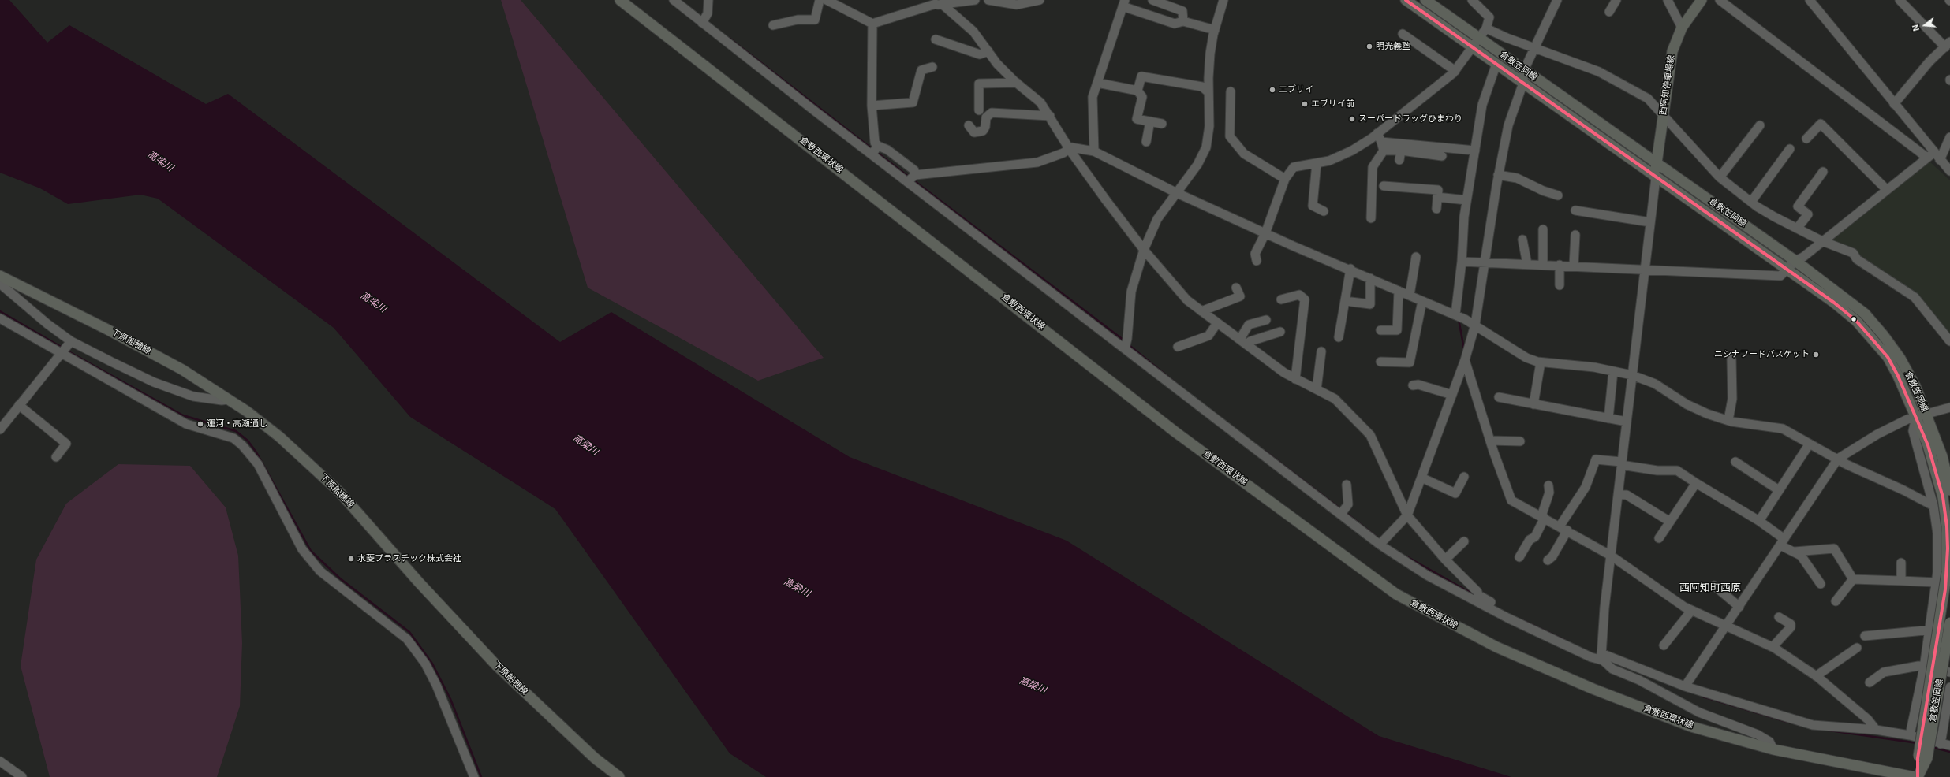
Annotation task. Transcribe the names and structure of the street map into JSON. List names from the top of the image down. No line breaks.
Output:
{"streets":{"main road":["倉敷笠岡線","西阿知停車場線","倉敷西環状線","下原船穂線"]},"crossings":[["倉敷笠岡線","西阿知停車場線"]],"districts":["西阿知町西原"],"water":["高梁川"],"places":["明光義塾","エブリイ","エブリイ前","スーパードラッグひまわり","ニシナフードバスケット","運河・高瀬通し","水菱プラスチック株式会社"],"north":"left"}
